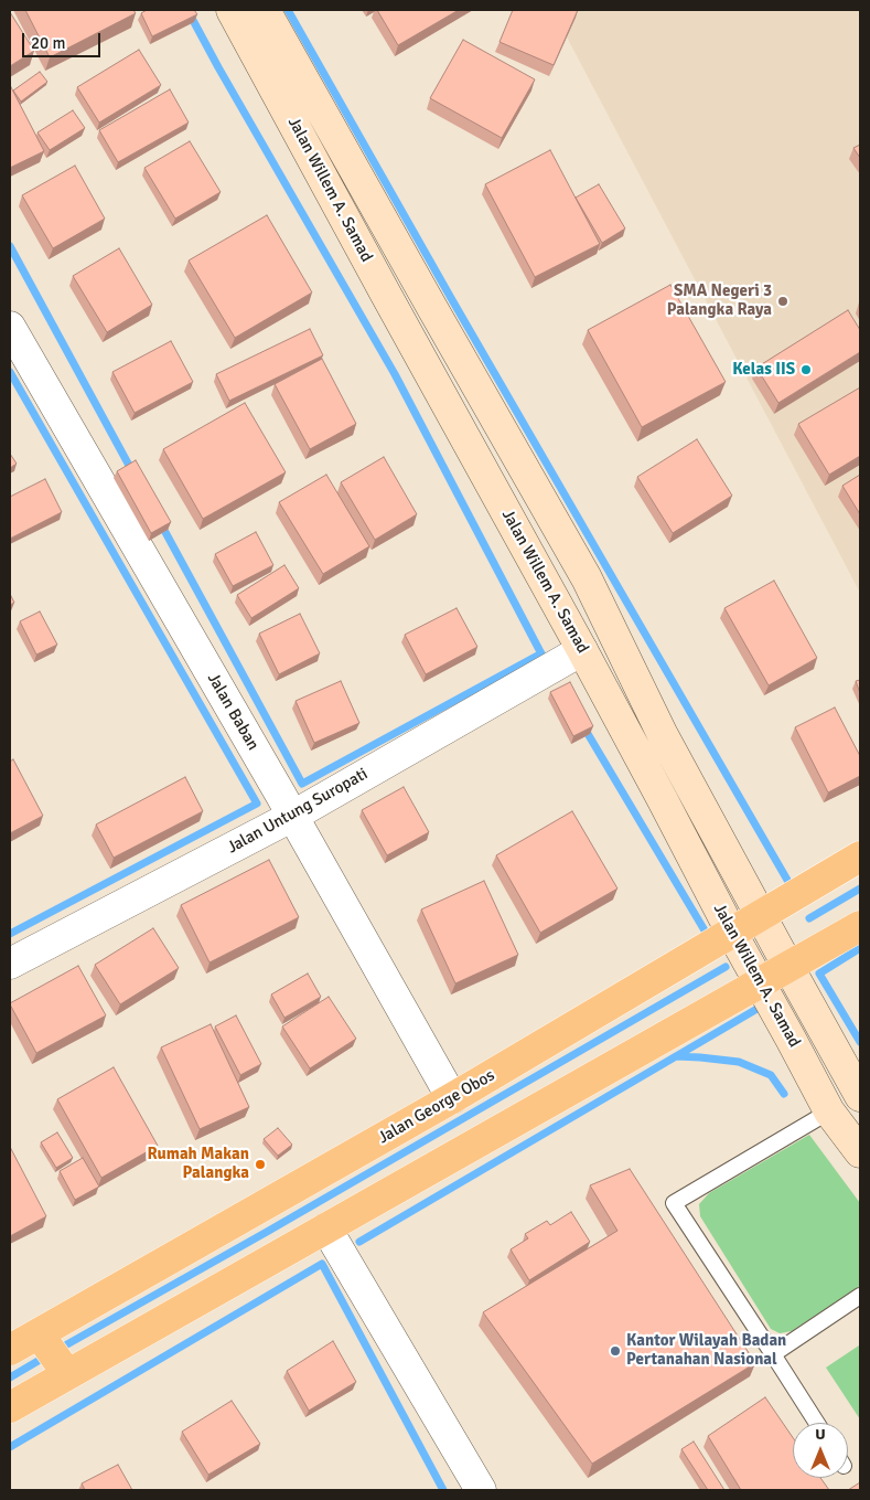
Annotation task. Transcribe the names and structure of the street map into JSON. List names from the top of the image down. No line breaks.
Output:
{"streets":{"main road":["Jalan Willem A. Samad","Jalan George Obos"],"street":["Jalan Baban","Jalan Untung Suropati"]},"crossings":[["Jalan Willem A. Samad","Jalan Untung Suropati"],["Jalan Willem A. Samad","Jalan George Obos"],["Jalan Baban","Jalan Untung Suropati"],["Jalan Baban","Jalan George Obos"]],"places":["SMA Negeri 3 Palangka Raya","Kelas IIS","Rumah Makan Palangka","Kantor Wilayah Badan Pertanahan Nasional"],"scale_bar":"20 m","north":"top"}
